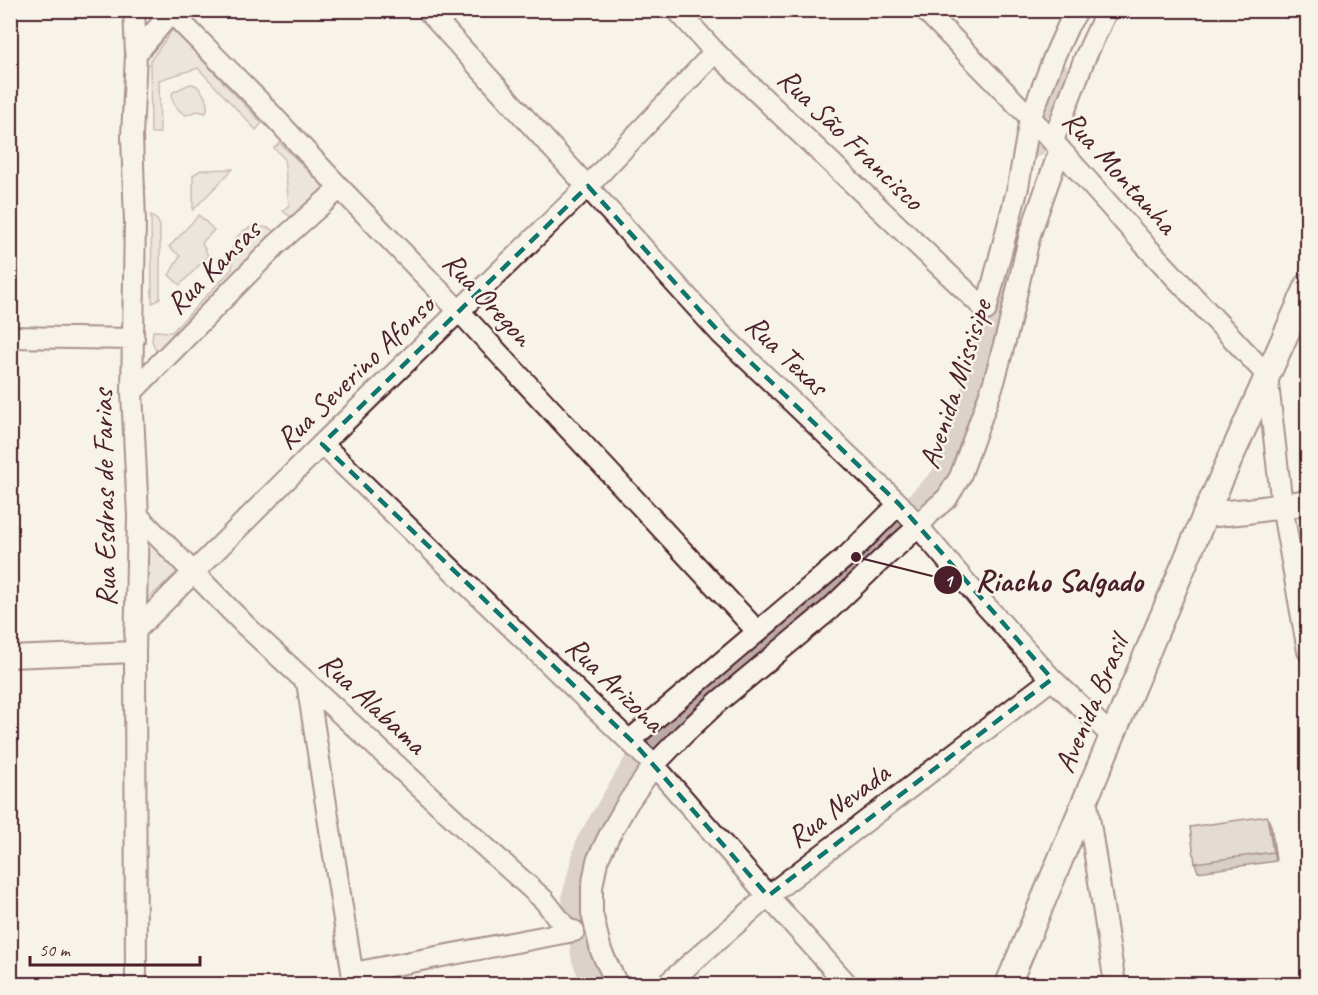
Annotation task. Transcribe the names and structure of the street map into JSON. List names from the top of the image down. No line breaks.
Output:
{"streets":{"street":["Rua São Francisco","Rua Montanha","Rua Kansas","Rua Oregon","Rua Texas","Rua Severino Afonso","Avenida Missisipe","Rua Esdras de Farias","Rua Arizona","Rua Alabama","Avenida Brasil","Rua Nevada"]},"crossings":[["Rua São Francisco","Rua Severino Afonso"],["Rua São Francisco","Avenida Missisipe"],["Rua Montanha","Avenida Missisipe"],["Rua Montanha","Avenida Brasil"],["Rua Kansas","Rua Oregon"],["Rua Kansas","Rua Esdras de Farias"],["Rua Oregon","Rua Severino Afonso"],["Rua Oregon","Avenida Missisipe"],["Rua Texas","Rua Severino Afonso"],["Rua Texas","Avenida Missisipe"],["Rua Texas","Avenida Brasil"],["Rua Texas","Rua Nevada"],["Rua Severino Afonso","Rua Esdras de Farias"],["Rua Severino Afonso","Rua Arizona"],["Rua Severino Afonso","Rua Alabama"],["Avenida Missisipe","Rua Arizona"],["Rua Esdras de Farias","Rua Alabama"],["Rua Arizona","Rua Nevada"]],"places":["Riacho Salgado"],"scale_bar":"50 m"}
